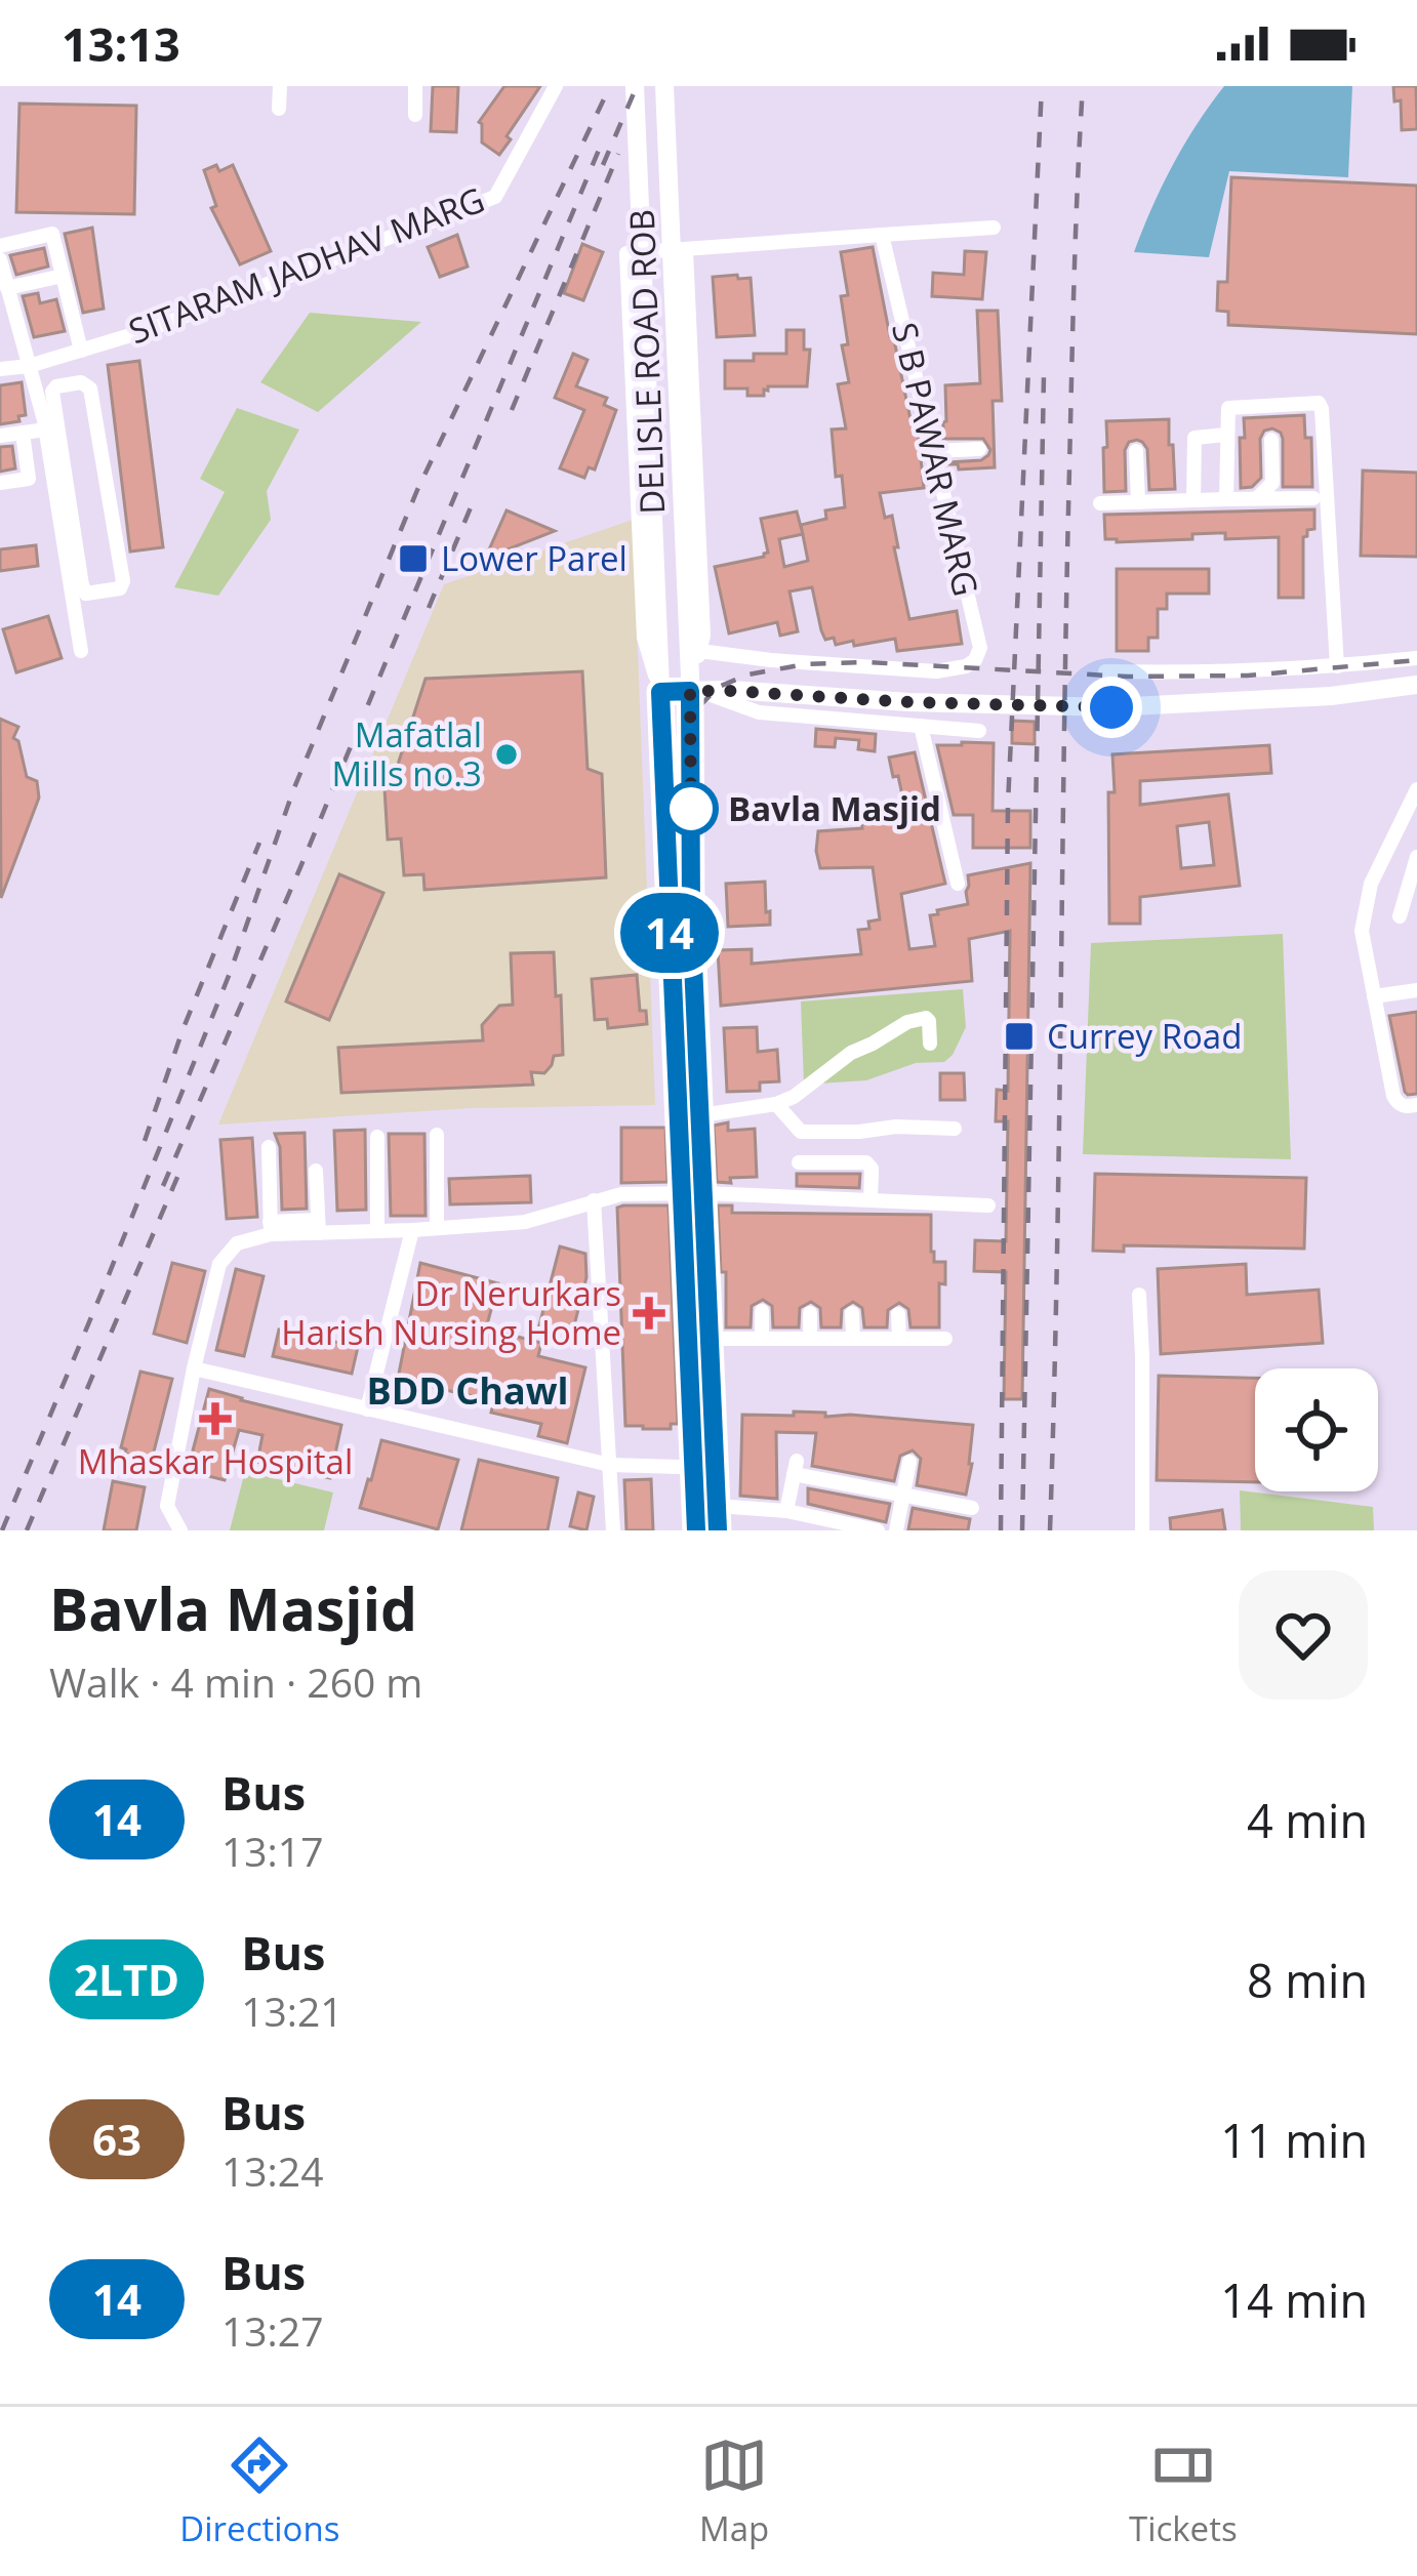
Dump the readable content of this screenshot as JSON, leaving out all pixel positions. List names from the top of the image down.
{
  "streets": {
    "main road": ["DELISLE ROAD ROB"],
    "street": ["SITARAM JADHAV MARG", "S B PAWAR MARG"]
  },
  "crossings": [
    ["DELISLE ROAD ROB", "S B PAWAR MARG"]
  ],
  "districts": ["BDD Chawl"],
  "places": {
    "transit": ["Lower Parel", "Currey Road"],
    "other": ["Mafatlal Mills no.3", "Bavla Masjid"],
    "health": ["Dr Nerurkars Harish Nursing Home", "Mhaskar Hospital"]
  },
  "lines": ["bus line 14"],
  "page": {
    "status": "13:13",
    "on_map": "14",
    "heading": ["Bavla Masjid", "Walk · 4 min · 260 m"],
    "list": [
      {
        "mark": "14",
        "name": "Bus",
        "note": "13:17",
        "value": "4 min"
      },
      {
        "mark": "2LTD",
        "name": "Bus",
        "note": "13:21",
        "value": "8 min"
      },
      {
        "mark": "63",
        "name": "Bus",
        "note": "13:24",
        "value": "11 min"
      },
      {
        "mark": "14",
        "name": "Bus",
        "note": "13:27",
        "value": "14 min"
      }
    ],
    "tabs": ["Directions", "Map", "Tickets"]
  }
}
